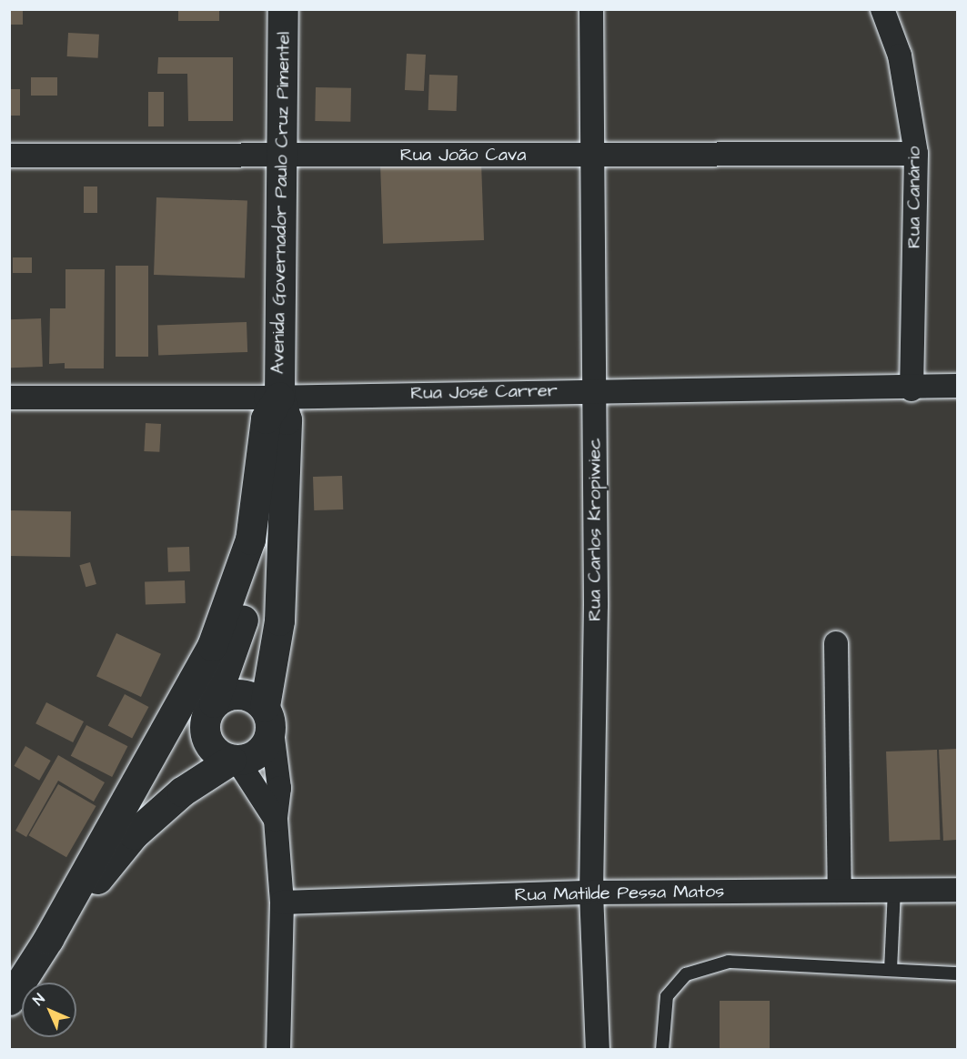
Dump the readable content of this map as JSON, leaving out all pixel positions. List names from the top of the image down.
{
  "streets": {
    "street": [
      "Rua João Cava",
      "Rua Canário",
      "Avenida Governador Paulo Cruz Pimentel",
      "Rua José Carrer",
      "Rua Carlos Kropiwiec",
      "Rua Matilde Pessa Matos"
    ]
  },
  "crossings": [
    ["Rua João Cava", "Rua Canário"],
    ["Rua João Cava", "Avenida Governador Paulo Cruz Pimentel"],
    ["Rua João Cava", "Rua Carlos Kropiwiec"],
    ["Rua Canário", "Rua José Carrer"],
    ["Avenida Governador Paulo Cruz Pimentel", "Rua José Carrer"],
    ["Rua José Carrer", "Rua Carlos Kropiwiec"],
    ["Rua Carlos Kropiwiec", "Rua Matilde Pessa Matos"]
  ],
  "north": "top left"
}
